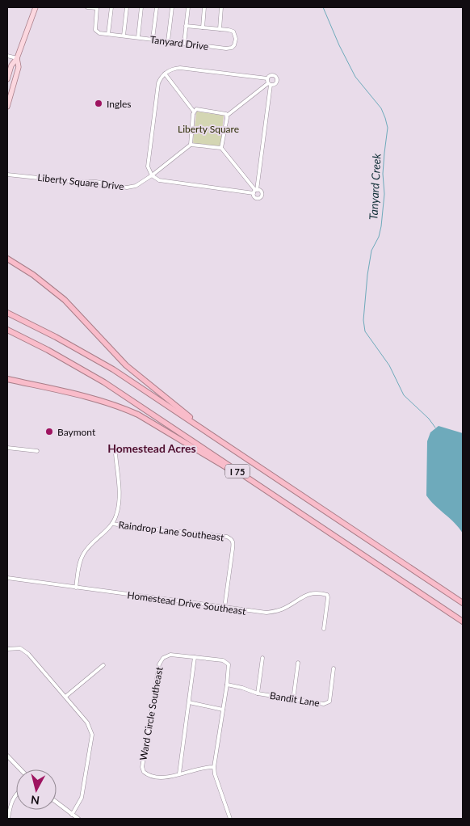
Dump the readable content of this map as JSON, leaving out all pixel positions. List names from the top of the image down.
{
  "streets": {
    "highway": ["I 75"],
    "street": [
      "Tanyard Drive",
      "Liberty Square Drive",
      "Raindrop Lane Southeast",
      "Homestead Drive Southeast",
      "Bandit Lane",
      "Ward Circle Southeast"
    ]
  },
  "crossings": [
    ["Raindrop Lane Southeast", "Homestead Drive Southeast"],
    ["Bandit Lane", "Ward Circle Southeast"]
  ],
  "districts": ["Homestead Acres"],
  "water": ["Tanyard Creek"],
  "parks": ["Liberty Square"],
  "places": ["Ingles", "Baymont"],
  "north": "bottom"
}
